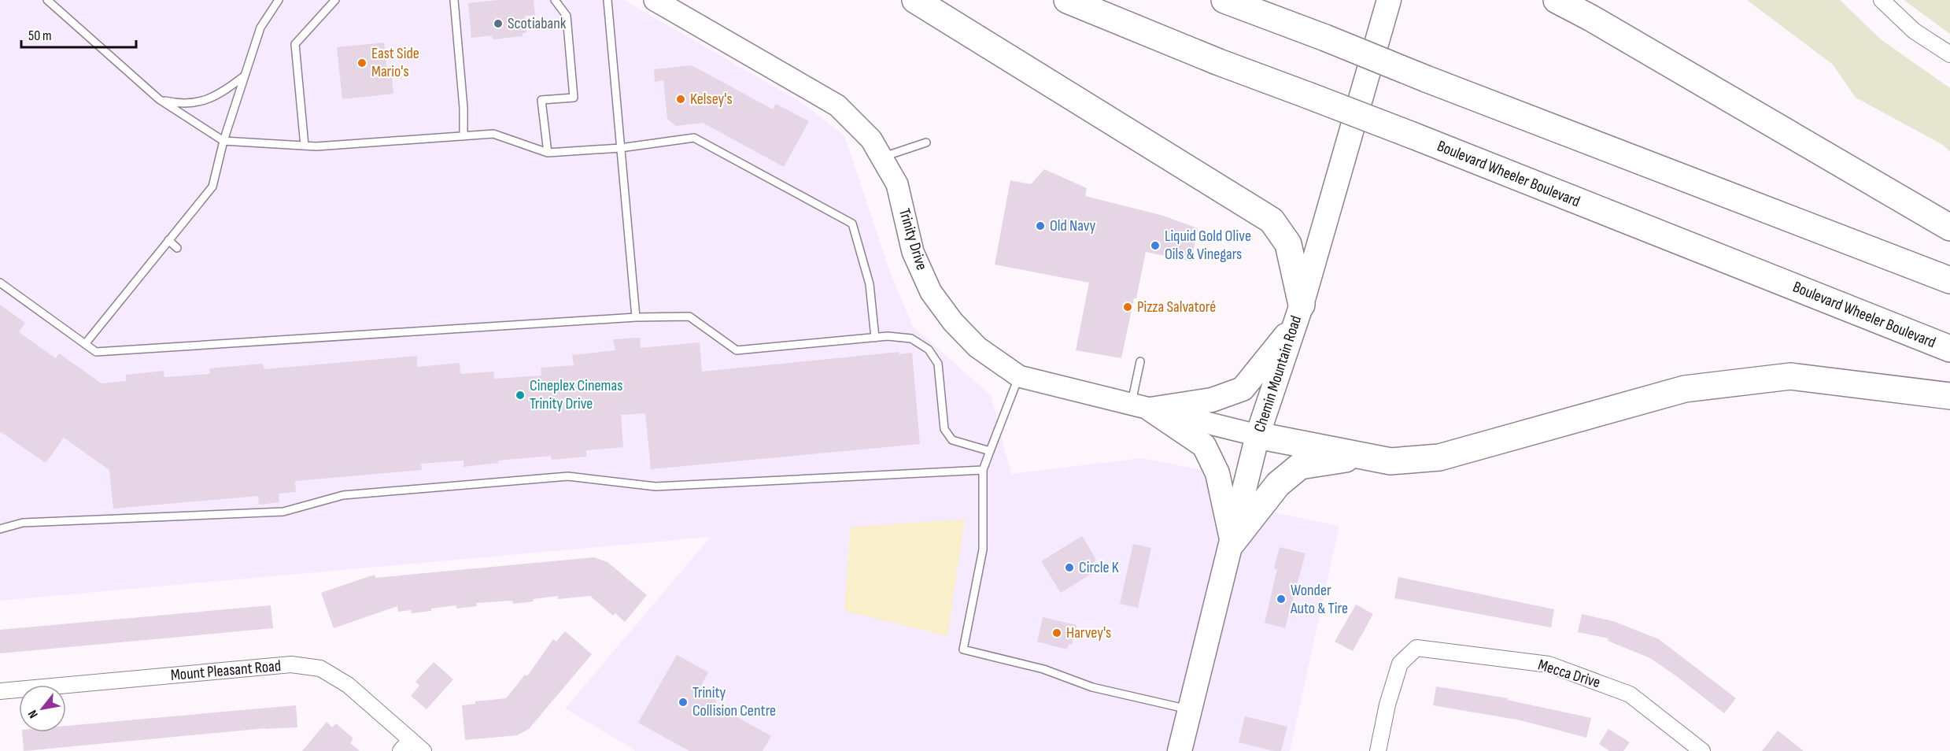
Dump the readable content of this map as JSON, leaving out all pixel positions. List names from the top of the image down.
{
  "streets": {
    "highway": ["Boulevard Wheeler Boulevard"],
    "main road": ["Chemin Mountain Road"],
    "street": ["Trinity Drive", "Mount Pleasant Road", "Mecca Drive"]
  },
  "crossings": [
    ["Trinity Drive", "Chemin Mountain Road"]
  ],
  "places": [
    "Scotiabank",
    "East Side Mario's",
    "Kelsey's",
    "Old Navy",
    "Liquid Gold Olive Oils & Vinegars",
    "Pizza Salvatoré",
    "Cineplex Cinemas Trinity Drive",
    "Circle K",
    "Wonder Auto & Tire",
    "Harvey's",
    "Trinity Collision Centre"
  ],
  "scale_bar": "50 m",
  "north": "bottom left"
}
